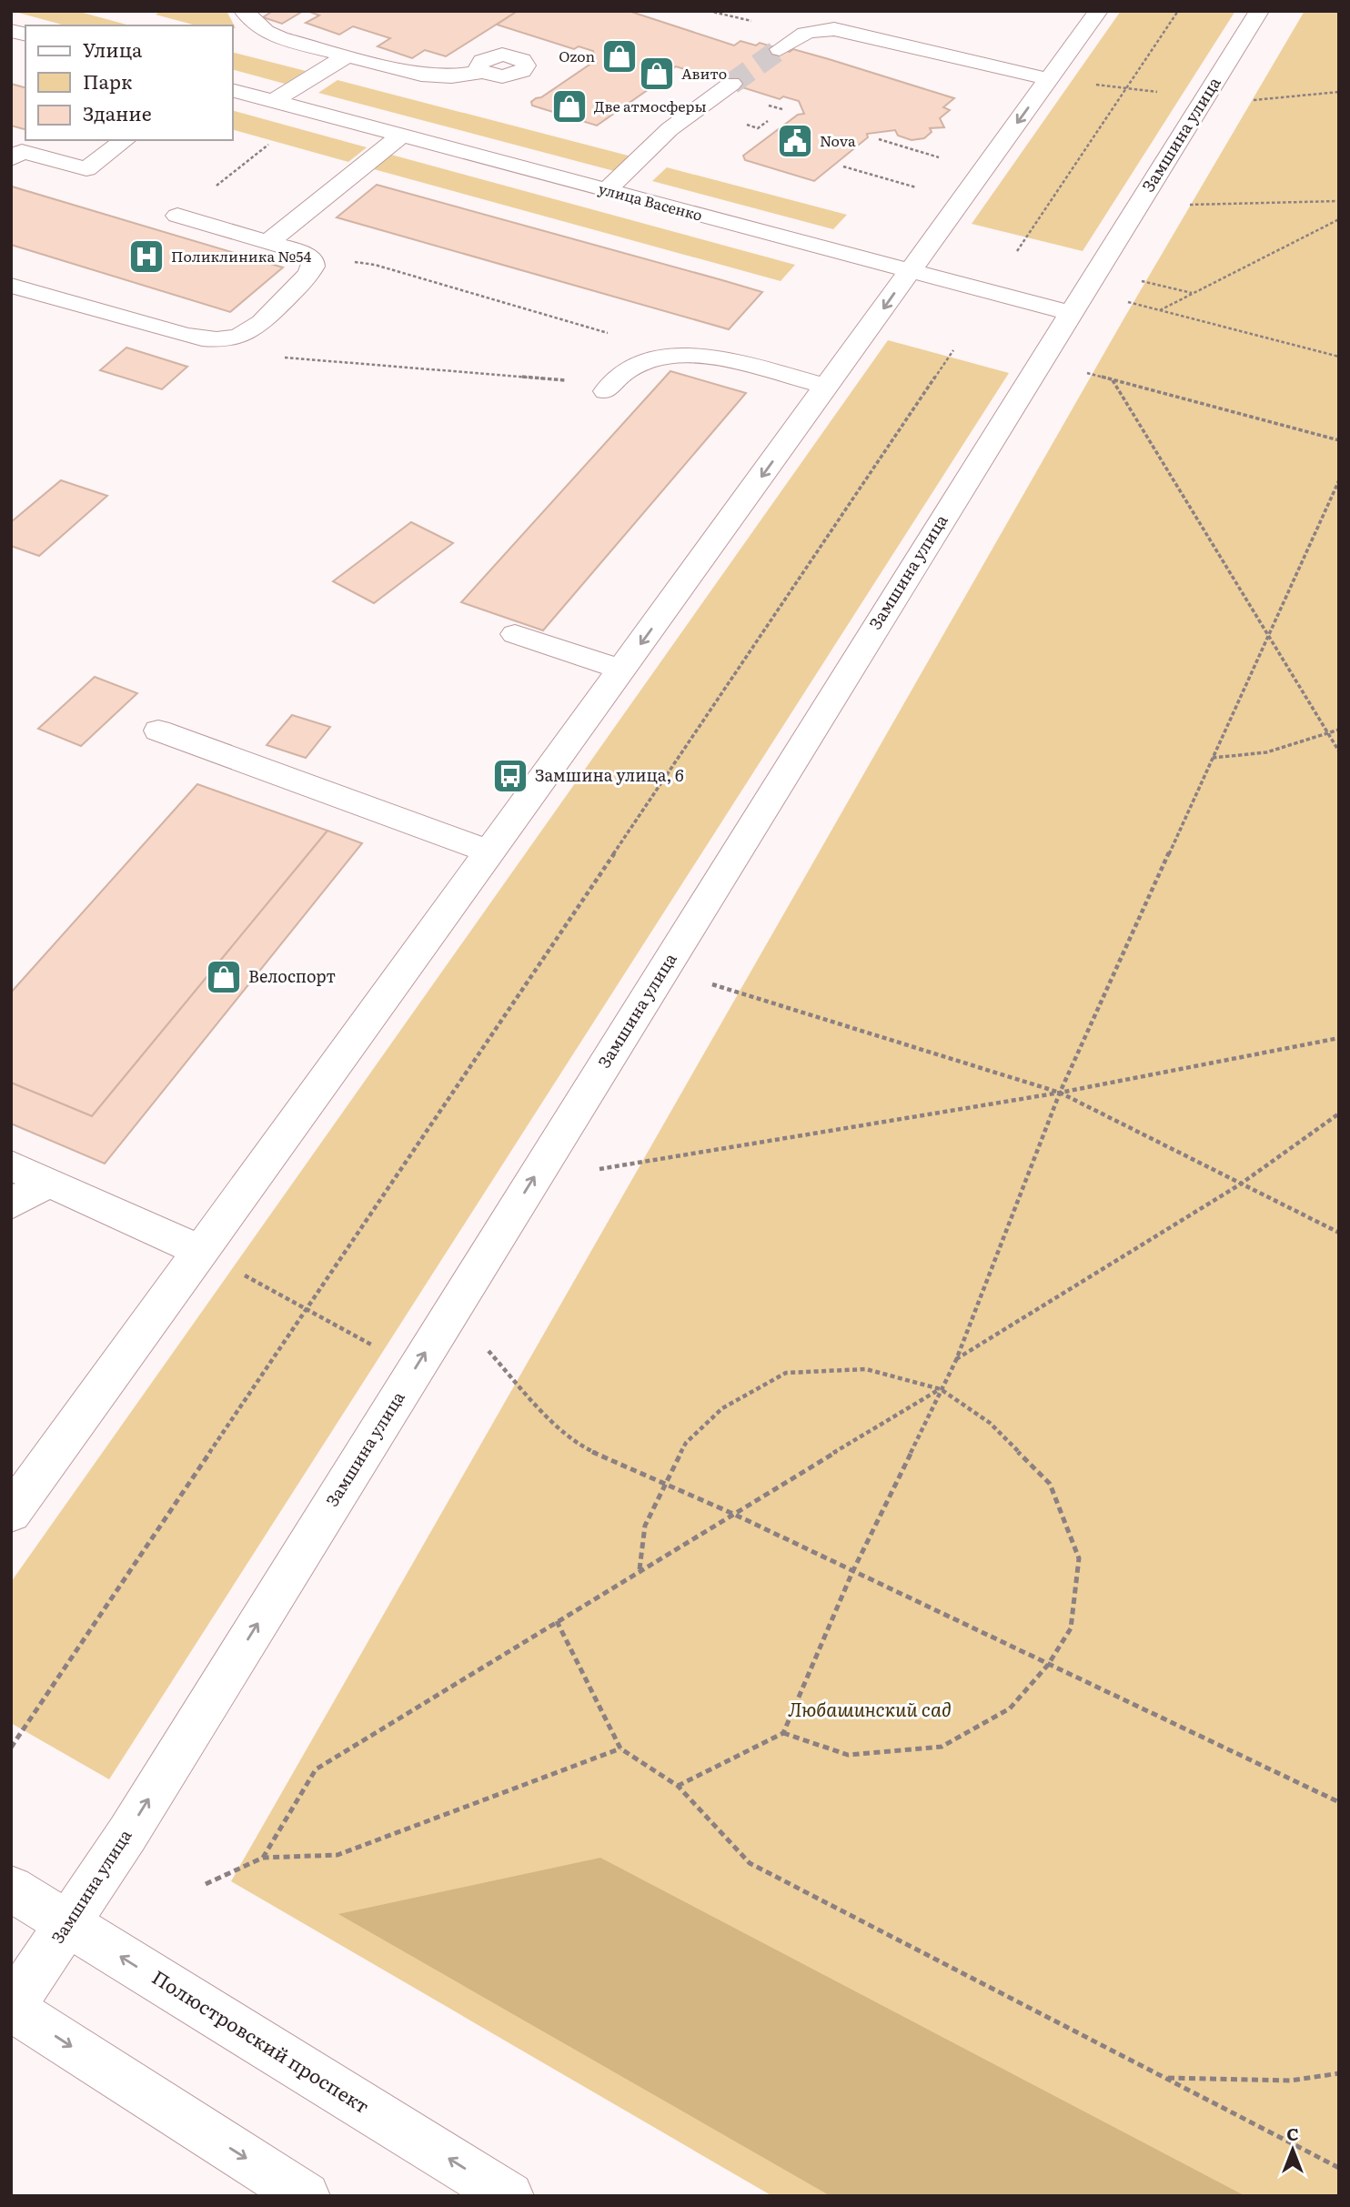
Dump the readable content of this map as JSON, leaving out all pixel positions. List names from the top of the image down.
{
  "streets": {
    "street": ["Замшина улица", "улица Васенко", "Полюстровский проспект"]
  },
  "crossings": [
    ["Замшина улица", "улица Васенко"],
    ["Замшина улица", "Полюстровский проспект"]
  ],
  "parks": ["Любашинский сад"],
  "places": {
    "shop": [
      "Ozon",
      "Авито",
      "Две атмосферы",
      "Велоспорт"
    ],
    "public building": ["Nova"],
    "hospital": ["Поликлиника №54"],
    "bus stop": ["Замшина улица, 6"]
  },
  "legend": ["Улица", "Парк", "Здание"],
  "north": "top"
}
